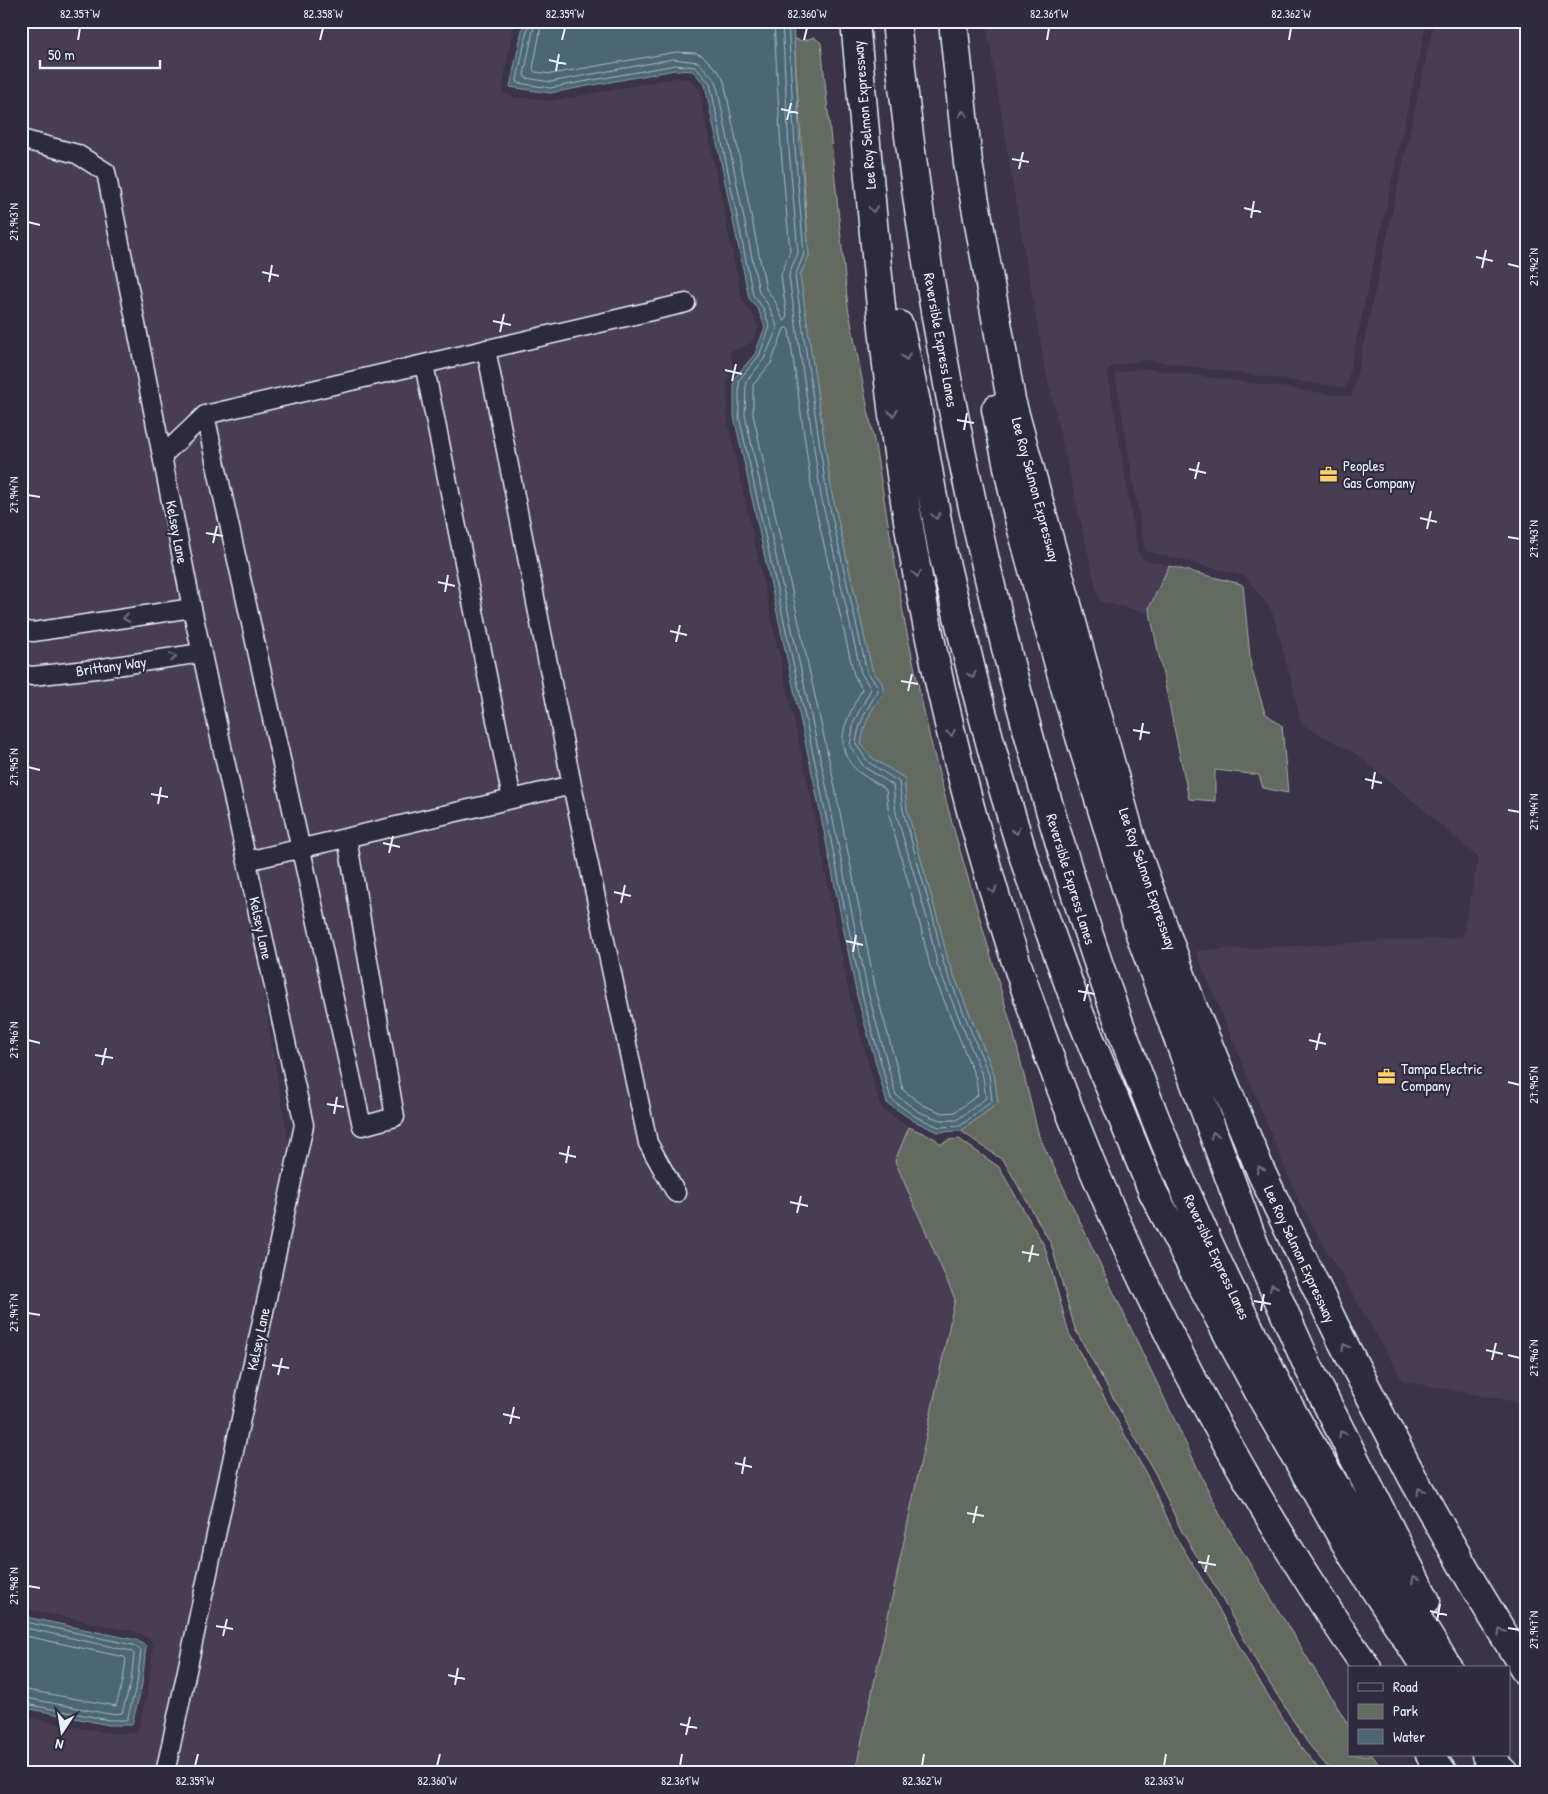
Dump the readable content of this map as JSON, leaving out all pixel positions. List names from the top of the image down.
{
  "streets": {
    "highway": ["Lee Roy Selmon Expressway", "Reversible Express Lanes"],
    "street": ["Kelsey Lane", "Brittany Way"]
  },
  "crossings": [
    ["Kelsey Lane", "Brittany Way"]
  ],
  "places": {
    "office": ["Peoples Gas Company", "Tampa Electric Company"]
  },
  "legend": ["Road", "Park", "Water"],
  "scale_bar": "50 m",
  "north": "bottom",
  "coordinates": [
    "82.357°W",
    "82.358°W",
    "82.359°W",
    "82.360°W",
    "82.361°W",
    "82.362°W",
    "27.943°N",
    "27.942°N",
    "27.944°N",
    "27.945°N",
    "27.946°N",
    "27.947°N",
    "27.948°N",
    "82.363°W"
  ]
}
